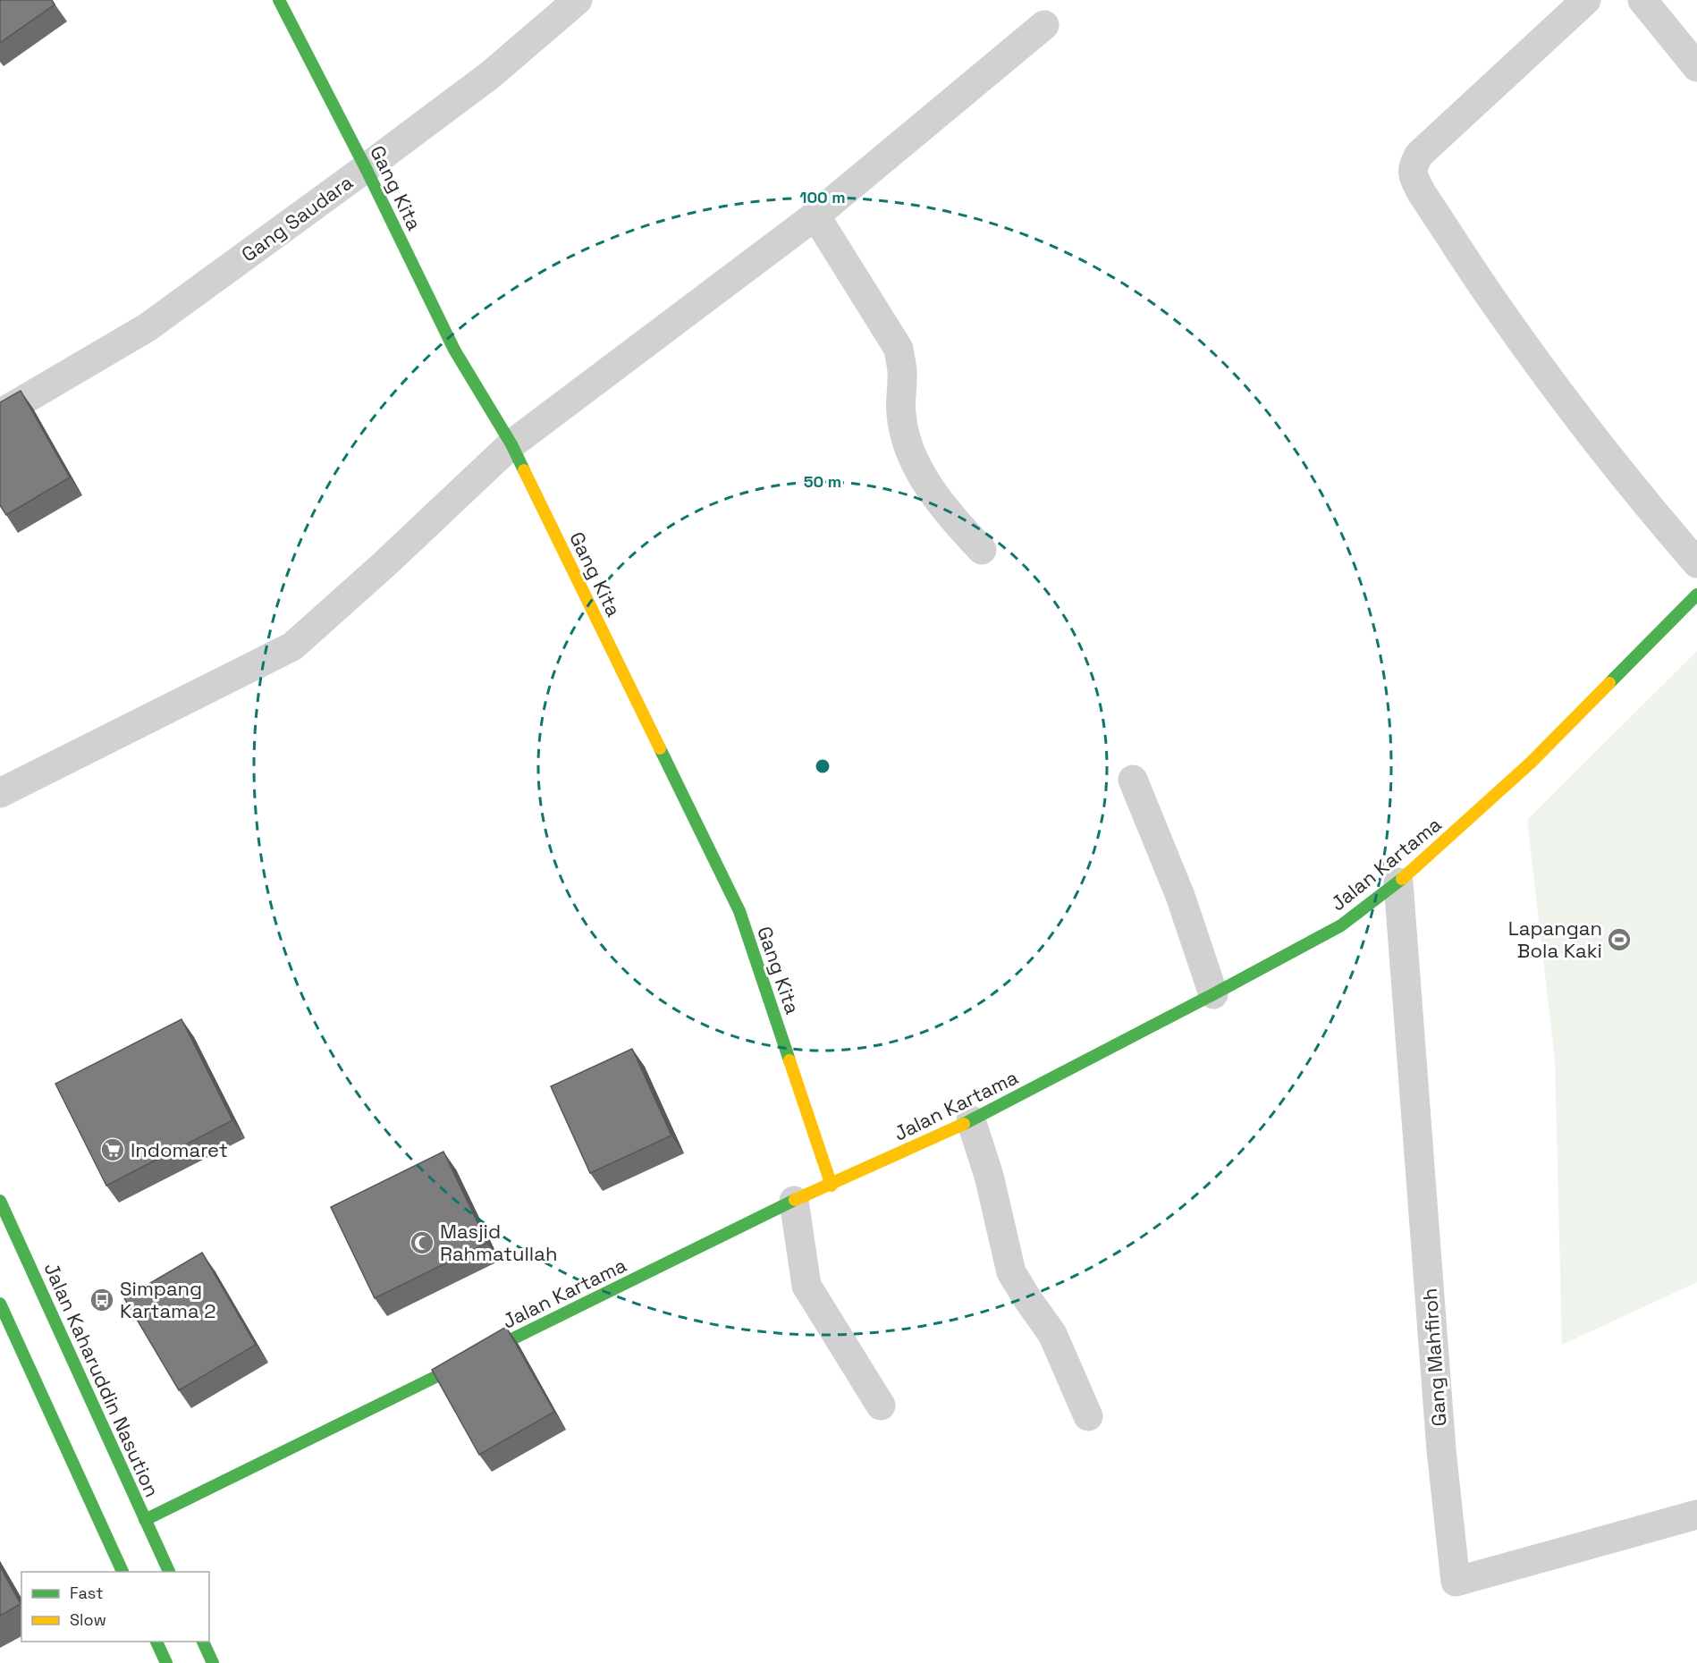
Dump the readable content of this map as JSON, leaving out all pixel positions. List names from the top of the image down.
{
  "streets": {
    "main road": ["Gang Kita", "Jalan Kartama", "Jalan Kaharuddin Nasution"],
    "street": ["Gang Saudara", "Gang Mahfiroh"]
  },
  "crossings": [
    ["Gang Kita", "Gang Saudara"],
    ["Gang Kita", "Jalan Kartama"],
    ["Jalan Kartama", "Gang Mahfiroh"],
    ["Jalan Kartama", "Jalan Kaharuddin Nasution"]
  ],
  "places": {
    "sports": ["Lapangan Bola Kaki"],
    "supermarket": ["Indomaret"],
    "mosque": ["Masjid Rahmatullah"],
    "bus stop": ["Simpang Kartama 2"]
  },
  "legend": ["Fast", "Slow"],
  "rings": ["100 m", "50 m"]
}
